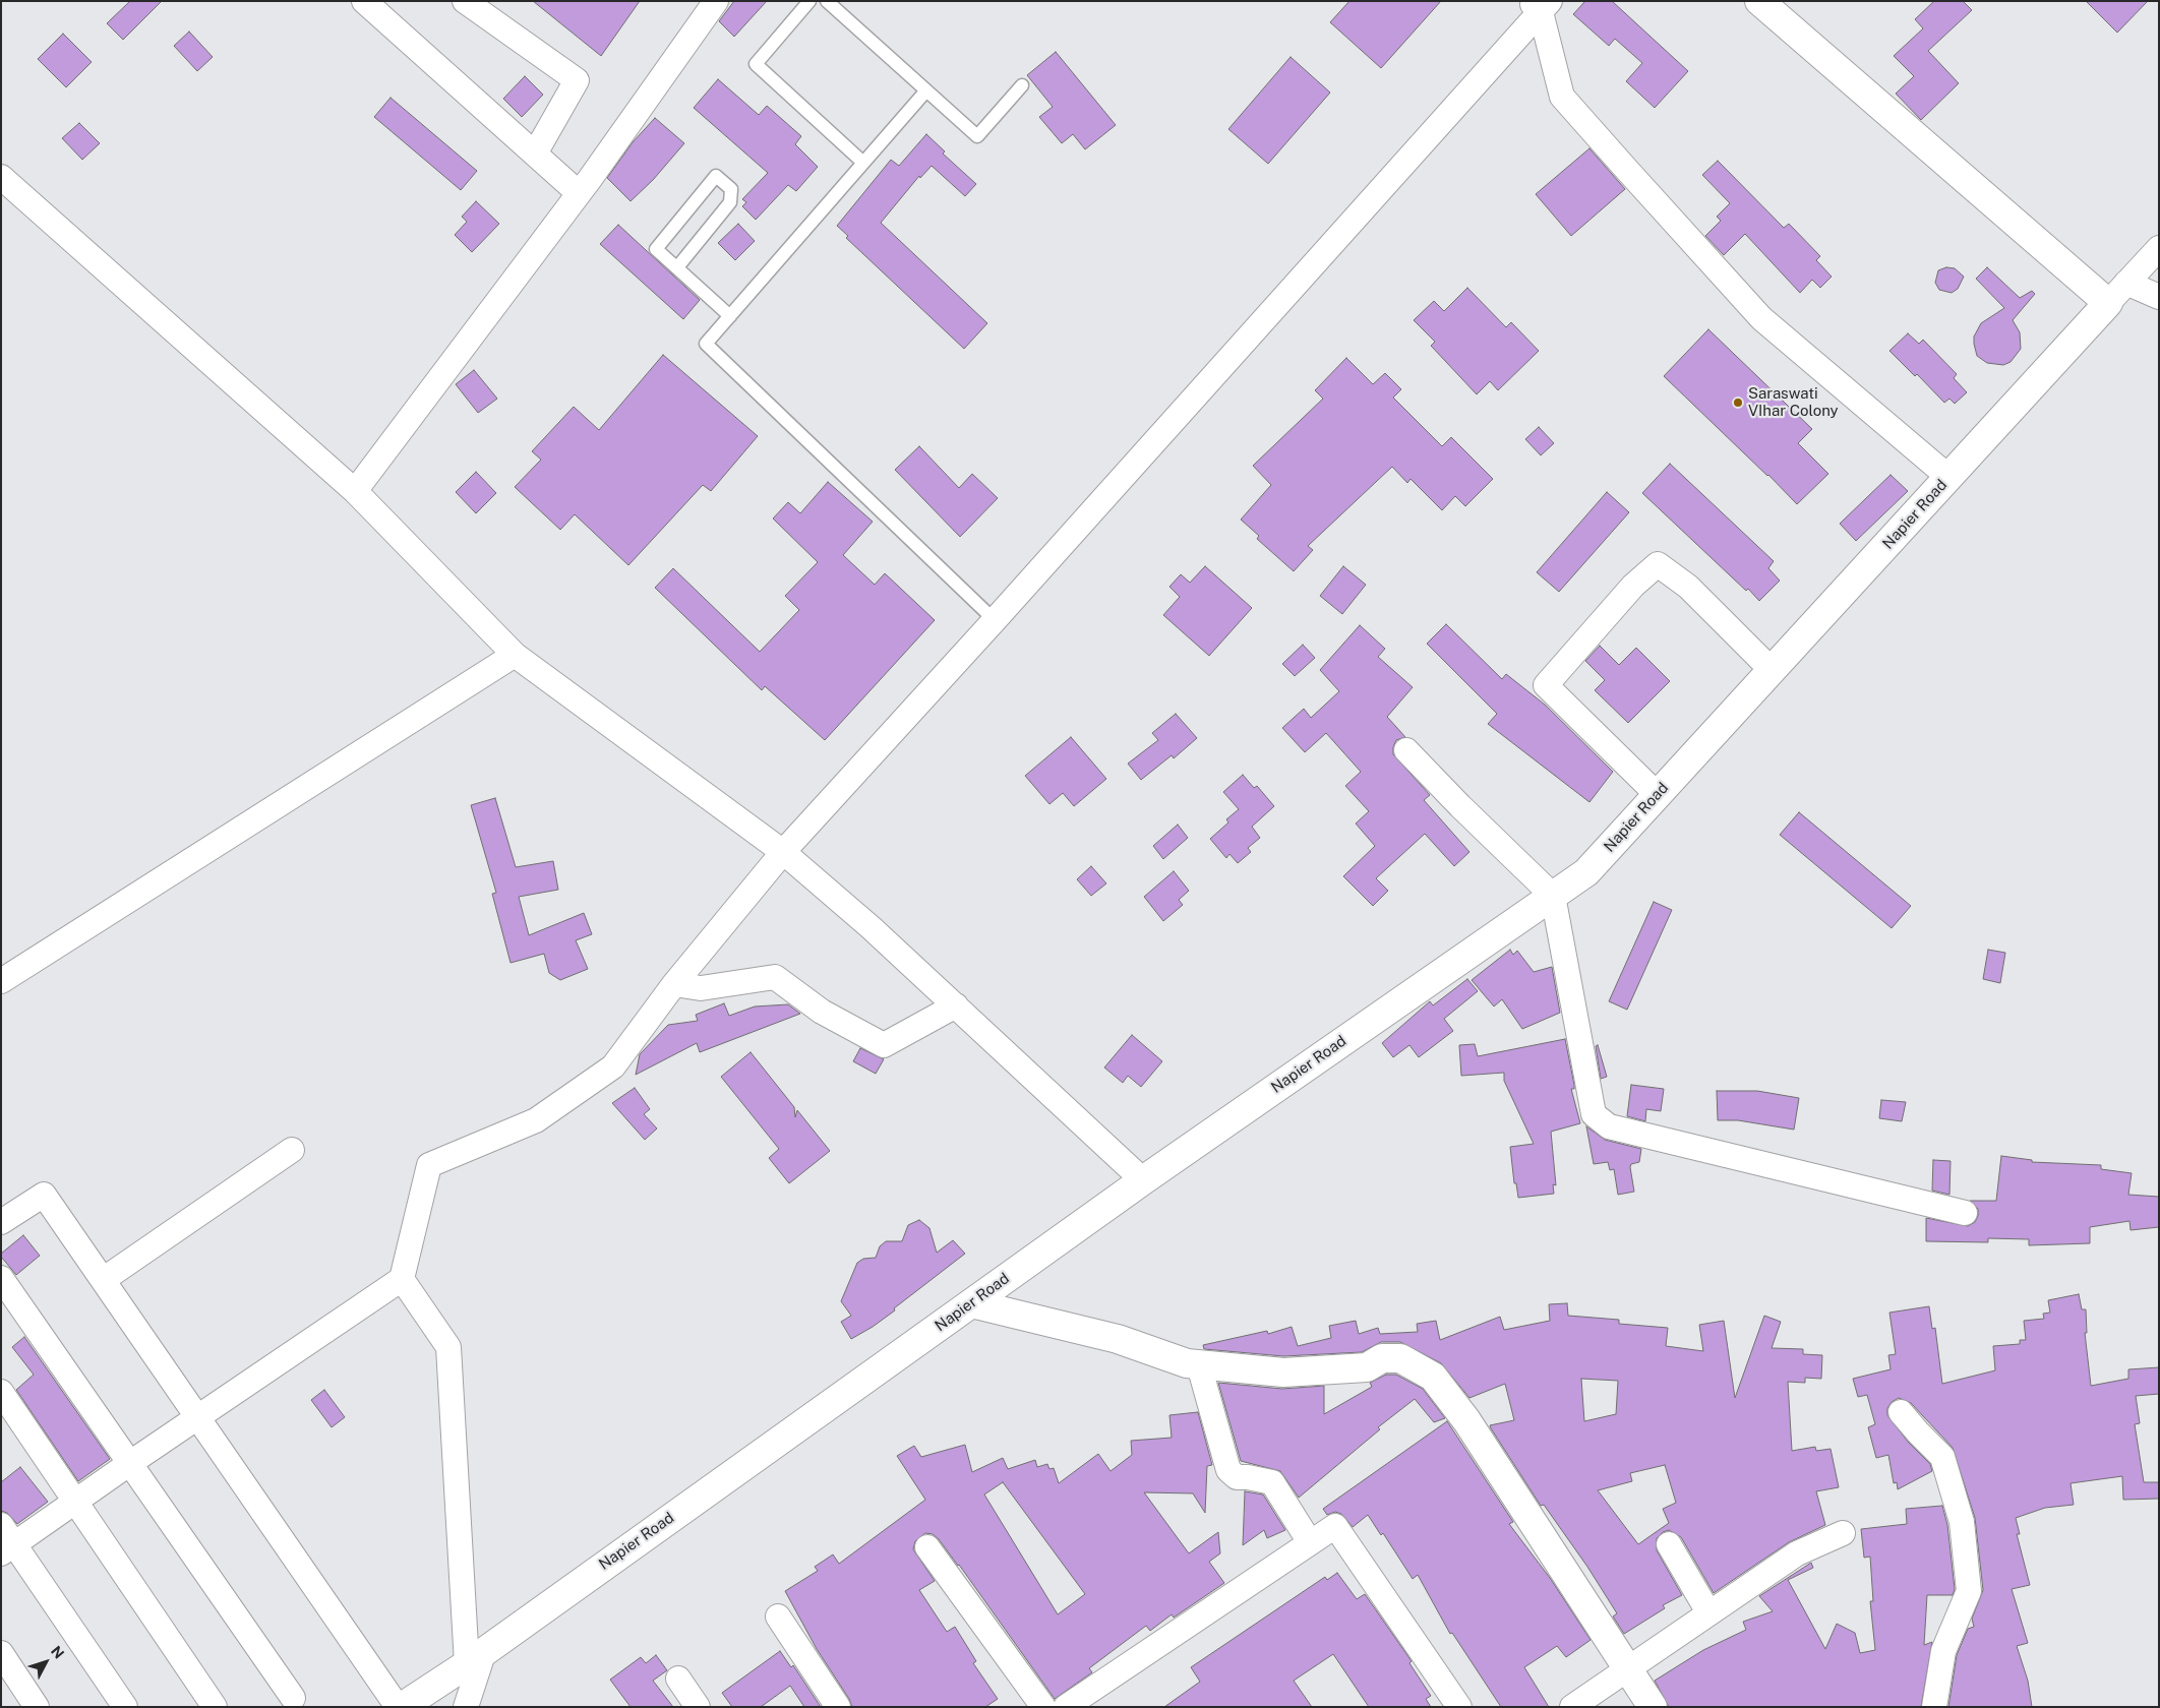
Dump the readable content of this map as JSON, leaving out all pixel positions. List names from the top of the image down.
{
  "streets": {
    "street": ["Napier Road"]
  },
  "places": ["Saraswati VIhar Colony"],
  "north": "top right"
}
